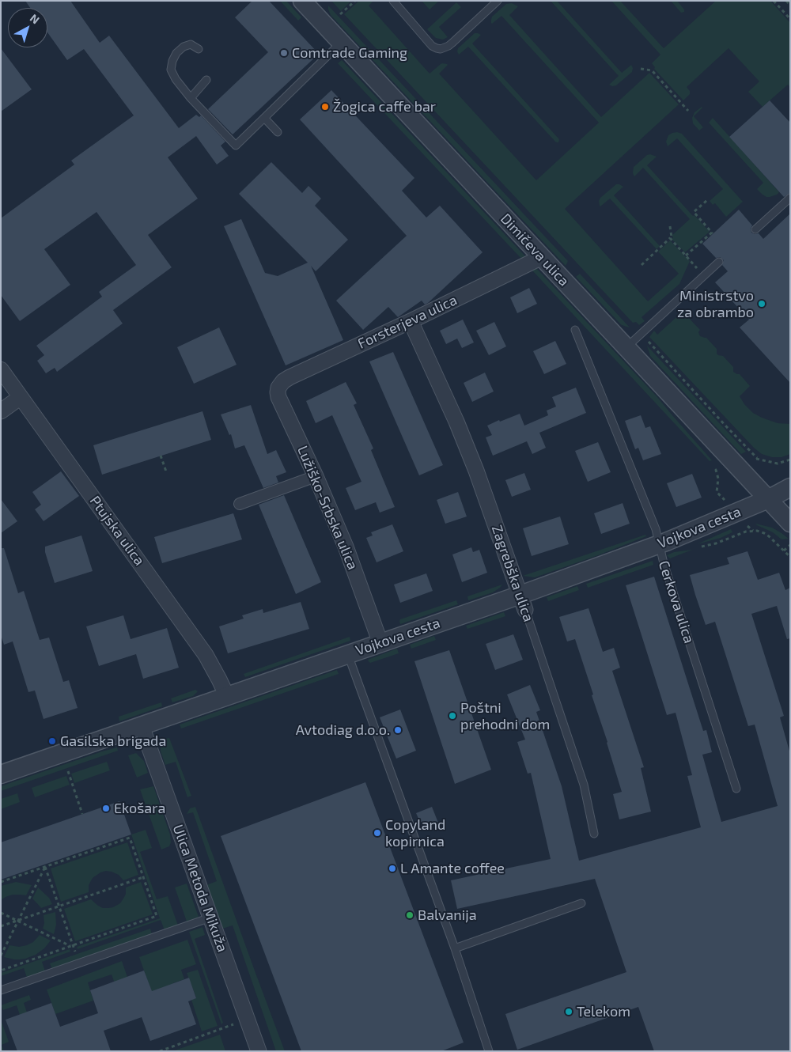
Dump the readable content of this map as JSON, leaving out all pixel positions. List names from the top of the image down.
{
  "streets": {
    "street": [
      "Dimičeva ulica",
      "Forsterjeva ulica",
      "Lužiško-Srbska ulica",
      "Vojkova cesta",
      "Ptujska ulica",
      "Zagrebška ulica",
      "Ulica Metoda Mikuža"
    ],
    "lane": ["Cerkova ulica"]
  },
  "crossings": [
    ["Dimičeva ulica", "Forsterjeva ulica"],
    ["Dimičeva ulica", "Vojkova cesta"],
    ["Forsterjeva ulica", "Lužiško-Srbska ulica"],
    ["Forsterjeva ulica", "Zagrebška ulica"],
    ["Lužiško-Srbska ulica", "Vojkova cesta"],
    ["Vojkova cesta", "Ptujska ulica"],
    ["Vojkova cesta", "Zagrebška ulica"],
    ["Vojkova cesta", "Cerkova ulica"],
    ["Vojkova cesta", "Ulica Metoda Mikuža"]
  ],
  "places": [
    "Comtrade Gaming",
    "Žogica caffe bar",
    "Ministrstvo za obrambo",
    "Poštni prehodni dom",
    "Avtodiag d.o.o.",
    "Gasilska brigada",
    "Ekošara",
    "Copyland kopirnica",
    "L Amante coffee",
    "Balvanija",
    "Telekom"
  ],
  "north": "top right"
}
